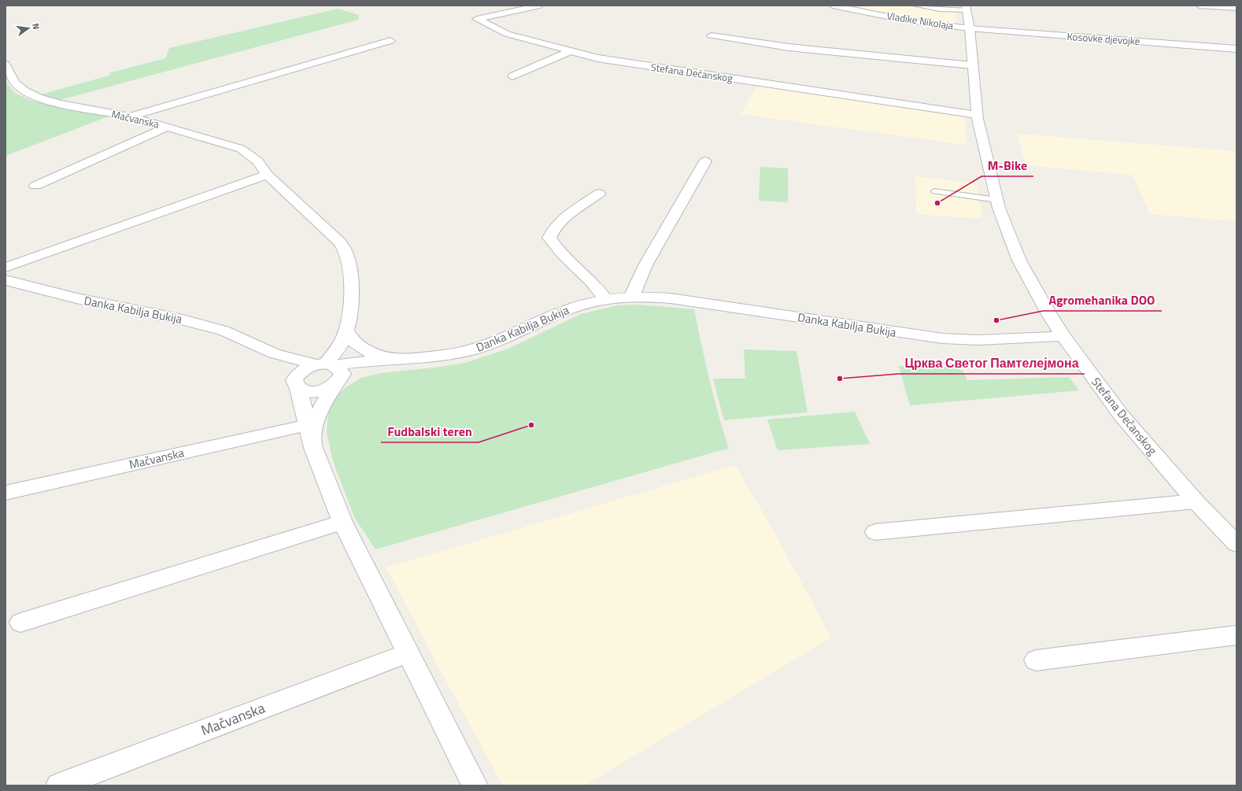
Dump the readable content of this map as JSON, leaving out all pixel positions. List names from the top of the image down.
{
  "streets": {
    "street": [
      "Vladike Nikolaja",
      "Kosovke djevojke",
      "Stefana Dečanskog",
      "Mačvanska",
      "Danka Kabilja Bukija"
    ]
  },
  "crossings": [
    ["Vladike Nikolaja", "Kosovke djevojke"],
    ["Vladike Nikolaja", "Stefana Dečanskog"],
    ["Kosovke djevojke", "Stefana Dečanskog"],
    ["Stefana Dečanskog", "Danka Kabilja Bukija"]
  ],
  "places": [
    "M-Bike",
    "Agromehanika DOO",
    "Црква Светог Памтелејмона",
    "Fudbalski teren"
  ],
  "north": "right"
}
